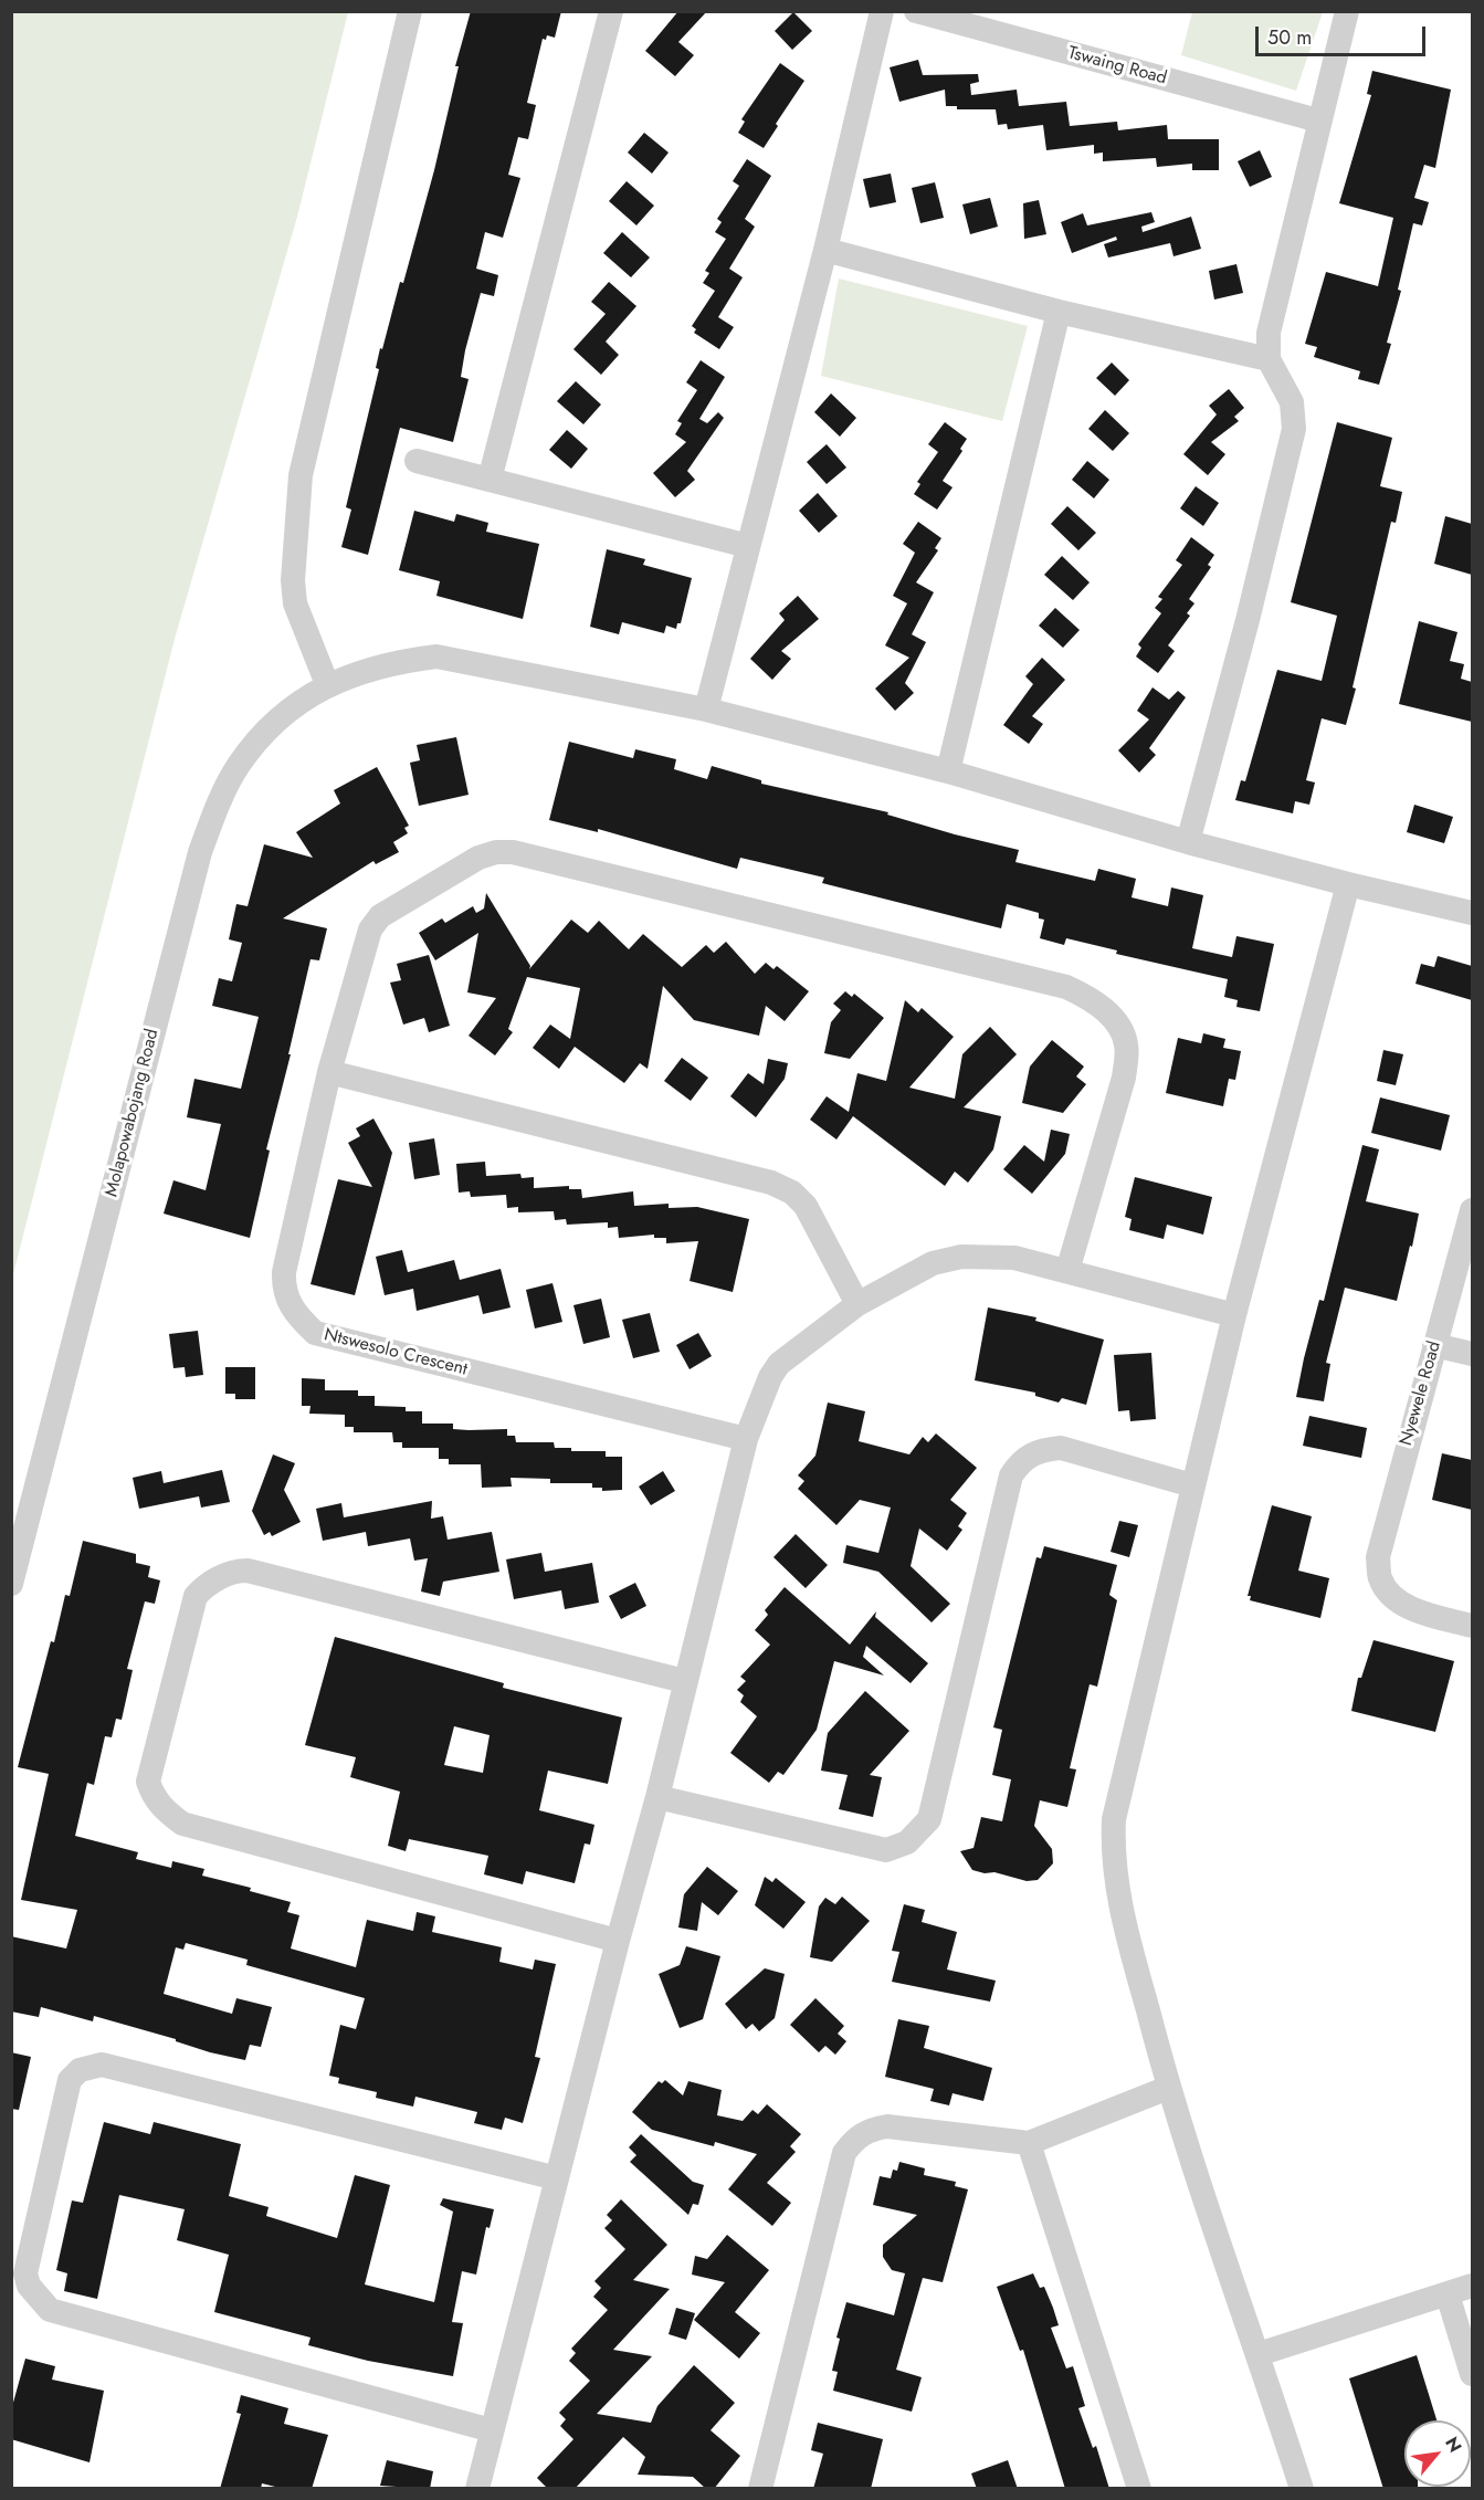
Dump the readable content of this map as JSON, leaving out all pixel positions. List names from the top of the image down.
{
  "streets": {
    "street": [
      "Tswaing Road",
      "Molapowabojang Road",
      "Ntswesolo Crescent",
      "Nyewele Road"
    ]
  },
  "scale_bar": "50 m",
  "north": "top right"
}
